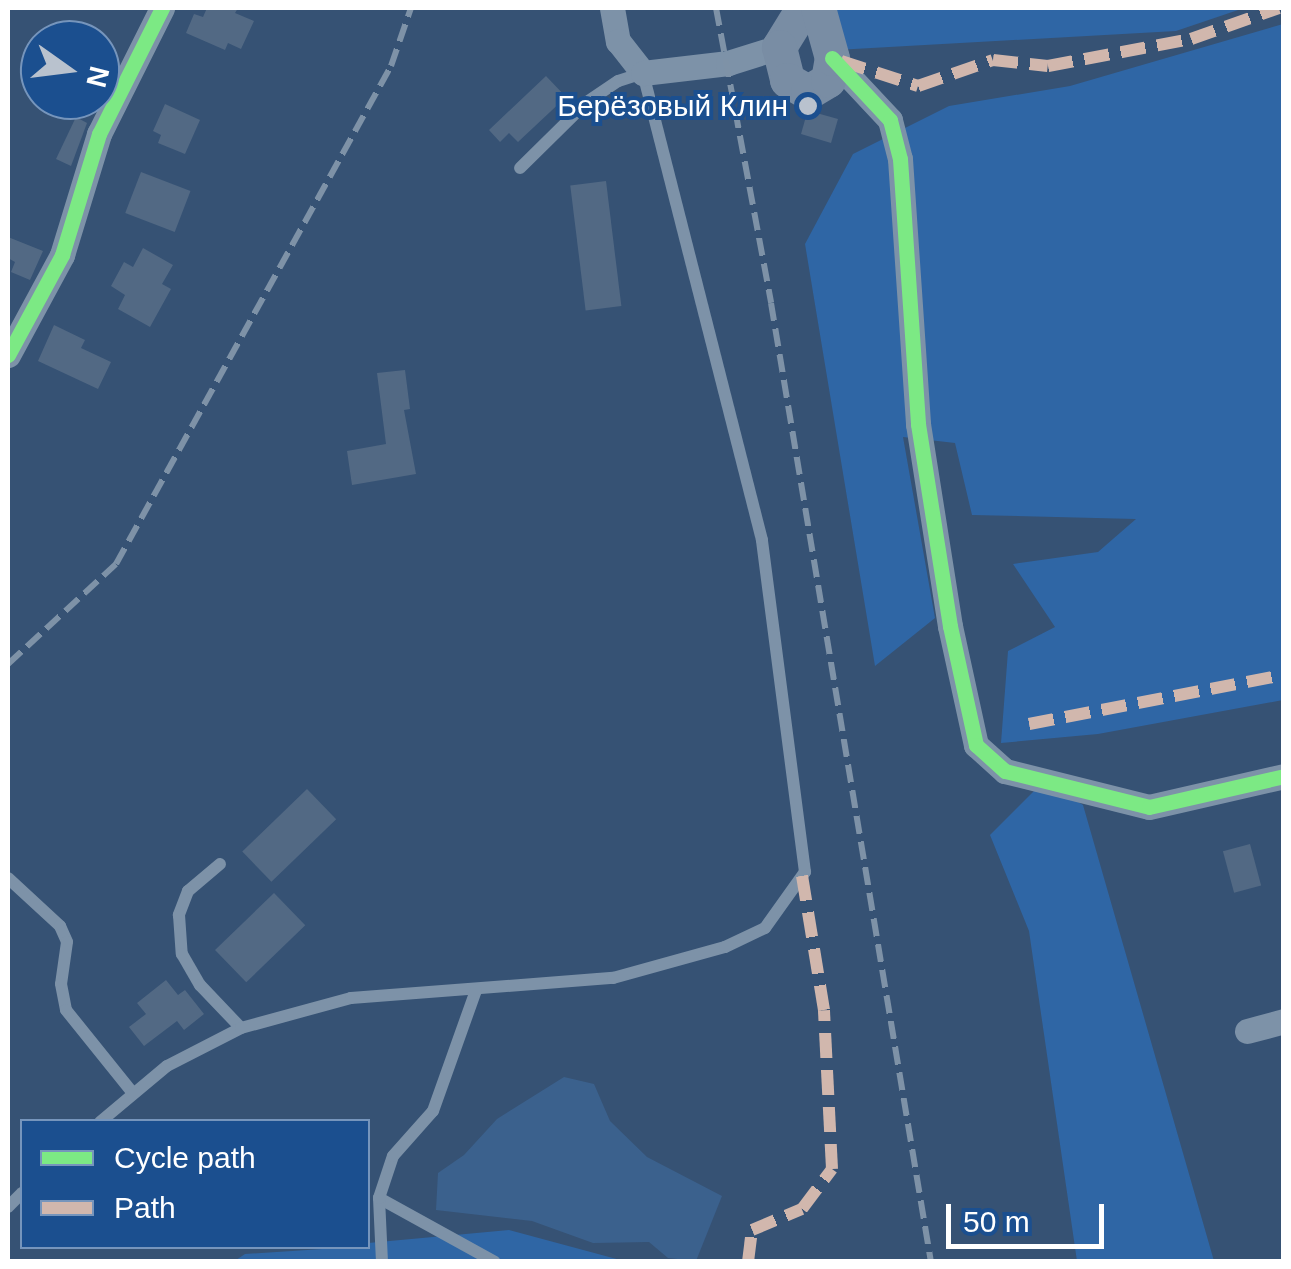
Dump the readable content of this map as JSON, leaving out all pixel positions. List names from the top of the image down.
{
  "places": ["Берёзовый Клин"],
  "legend": ["Cycle path", "Path"],
  "scale_bar": "50 m",
  "north": "right"
}
